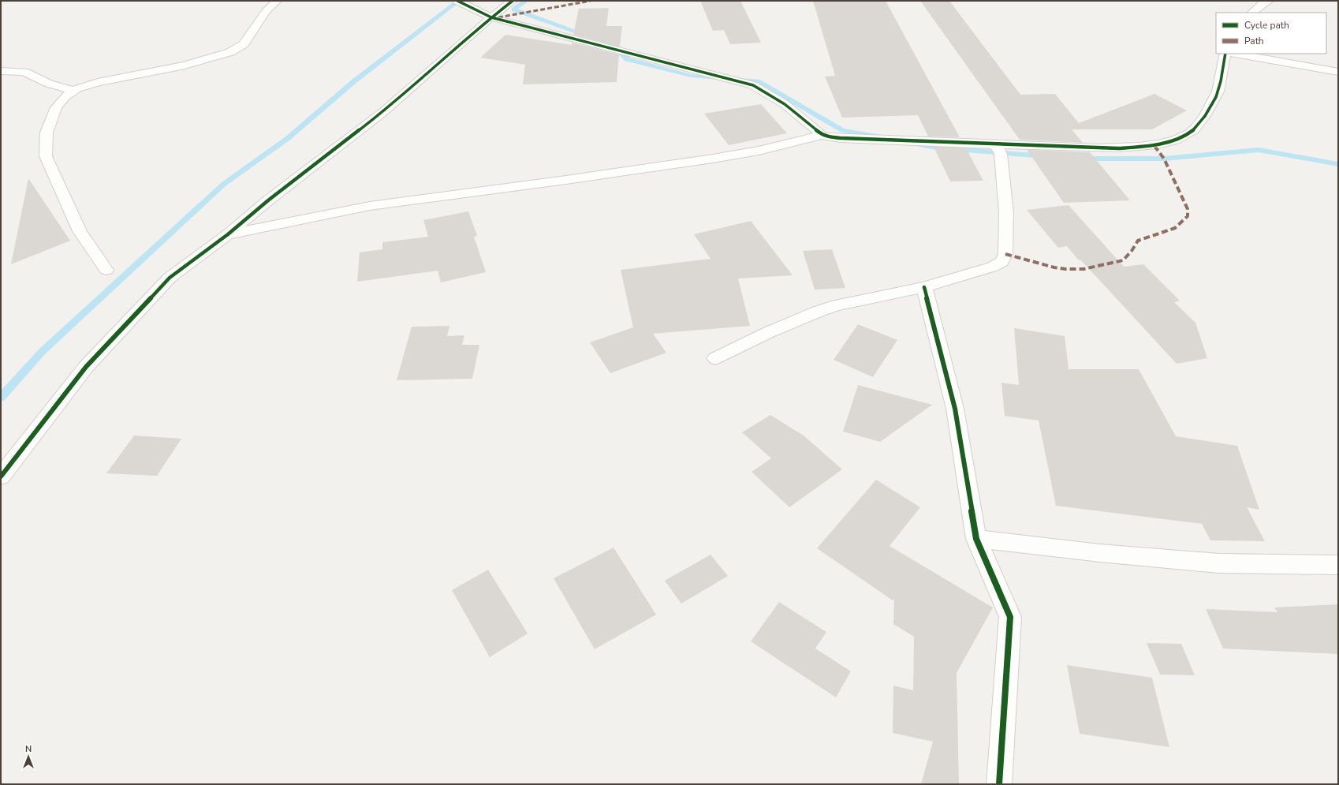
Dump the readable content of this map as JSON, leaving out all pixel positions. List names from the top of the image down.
{
  "legend": ["Cycle path", "Path"],
  "north": "top"
}
